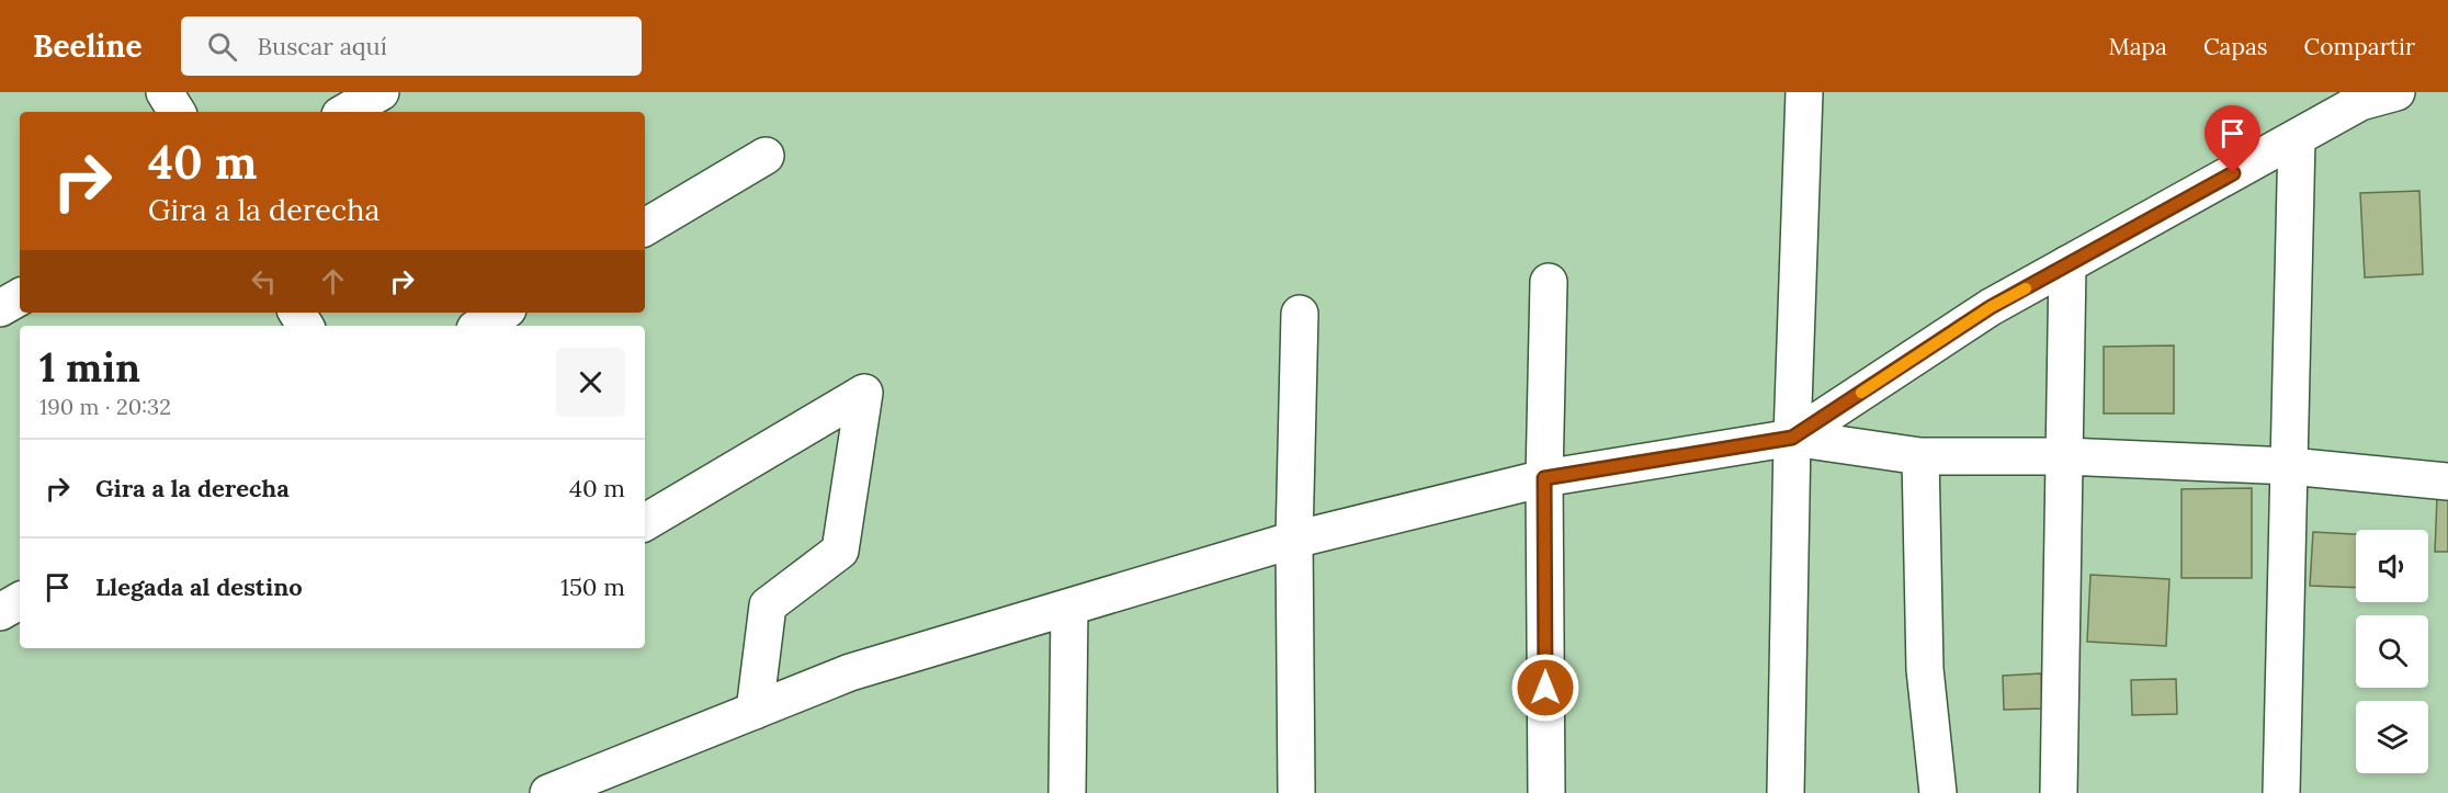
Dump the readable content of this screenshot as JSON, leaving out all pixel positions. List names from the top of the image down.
{
  "page": {
    "header": "Beeline",
    "search": "Buscar aquí",
    "nav": ["Mapa", "Capas", "Compartir"],
    "turn": ["40 m", "Gira a la derecha"],
    "heading": ["1 min", "190 m · 20:32"],
    "list": [
      {
        "name": "Gira a la derecha",
        "value": "40 m"
      },
      {
        "name": "Llegada al destino",
        "value": "150 m"
      }
    ]
  }
}
